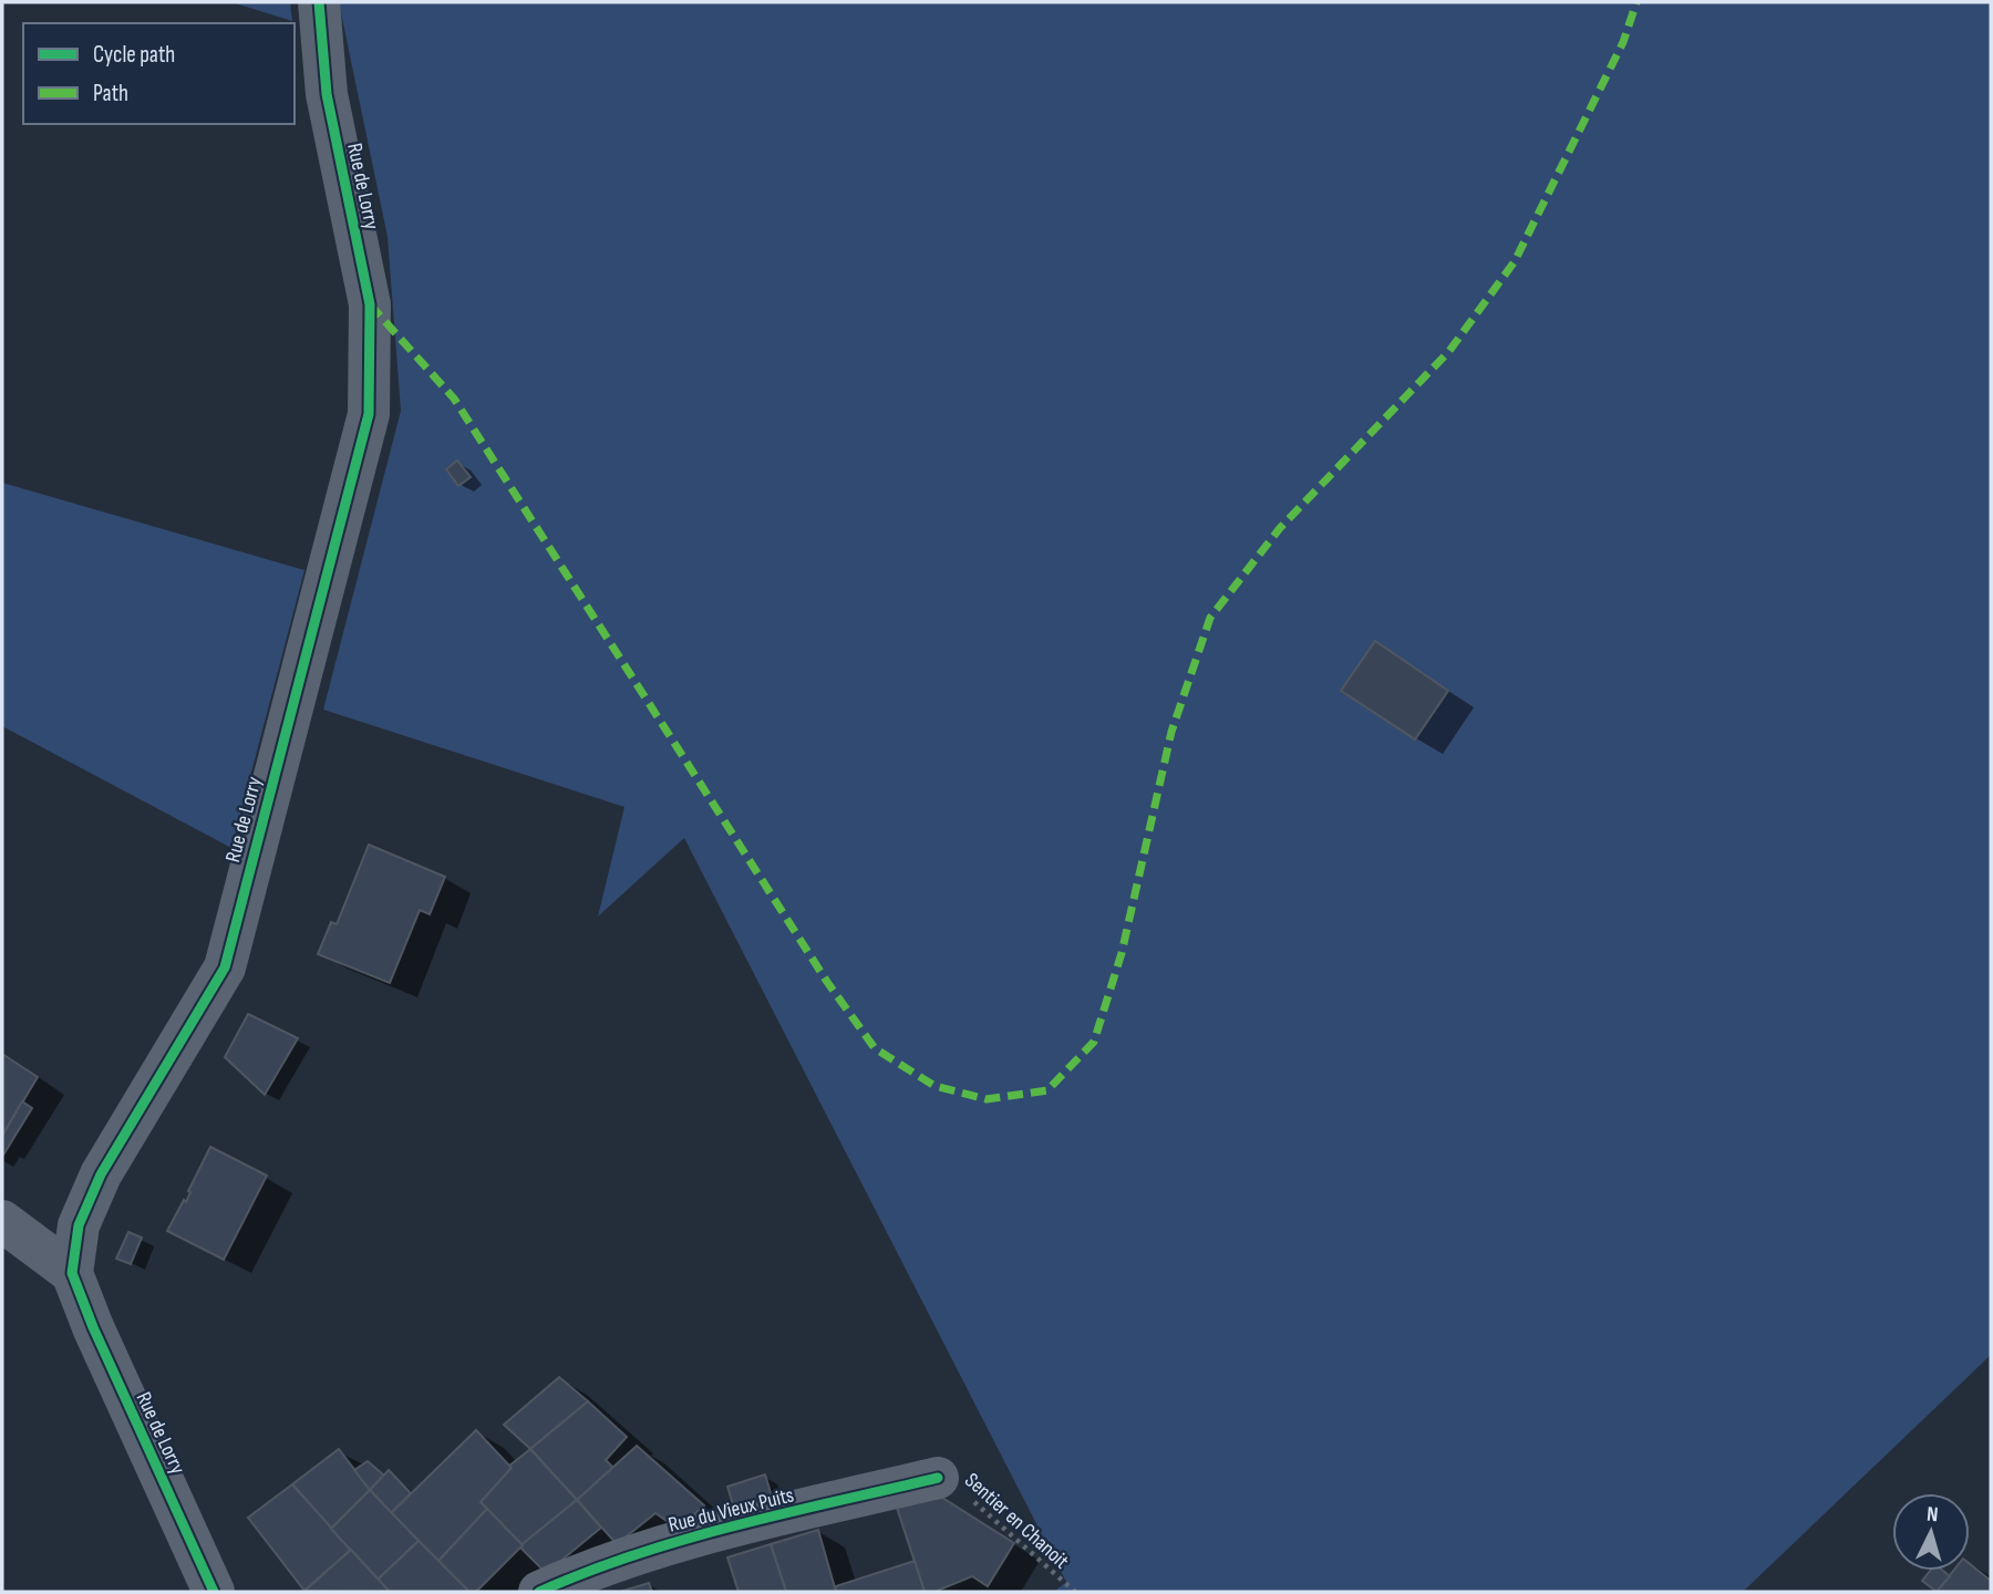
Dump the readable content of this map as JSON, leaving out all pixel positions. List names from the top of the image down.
{
  "streets": {
    "street": ["Rue de Lorry", "Rue du Vieux Puits"],
    "path": ["Sentier en Chanoit"]
  },
  "crossings": [
    ["Rue du Vieux Puits", "Sentier en Chanoit"]
  ],
  "legend": ["Cycle path", "Path"],
  "north": "top"
}
